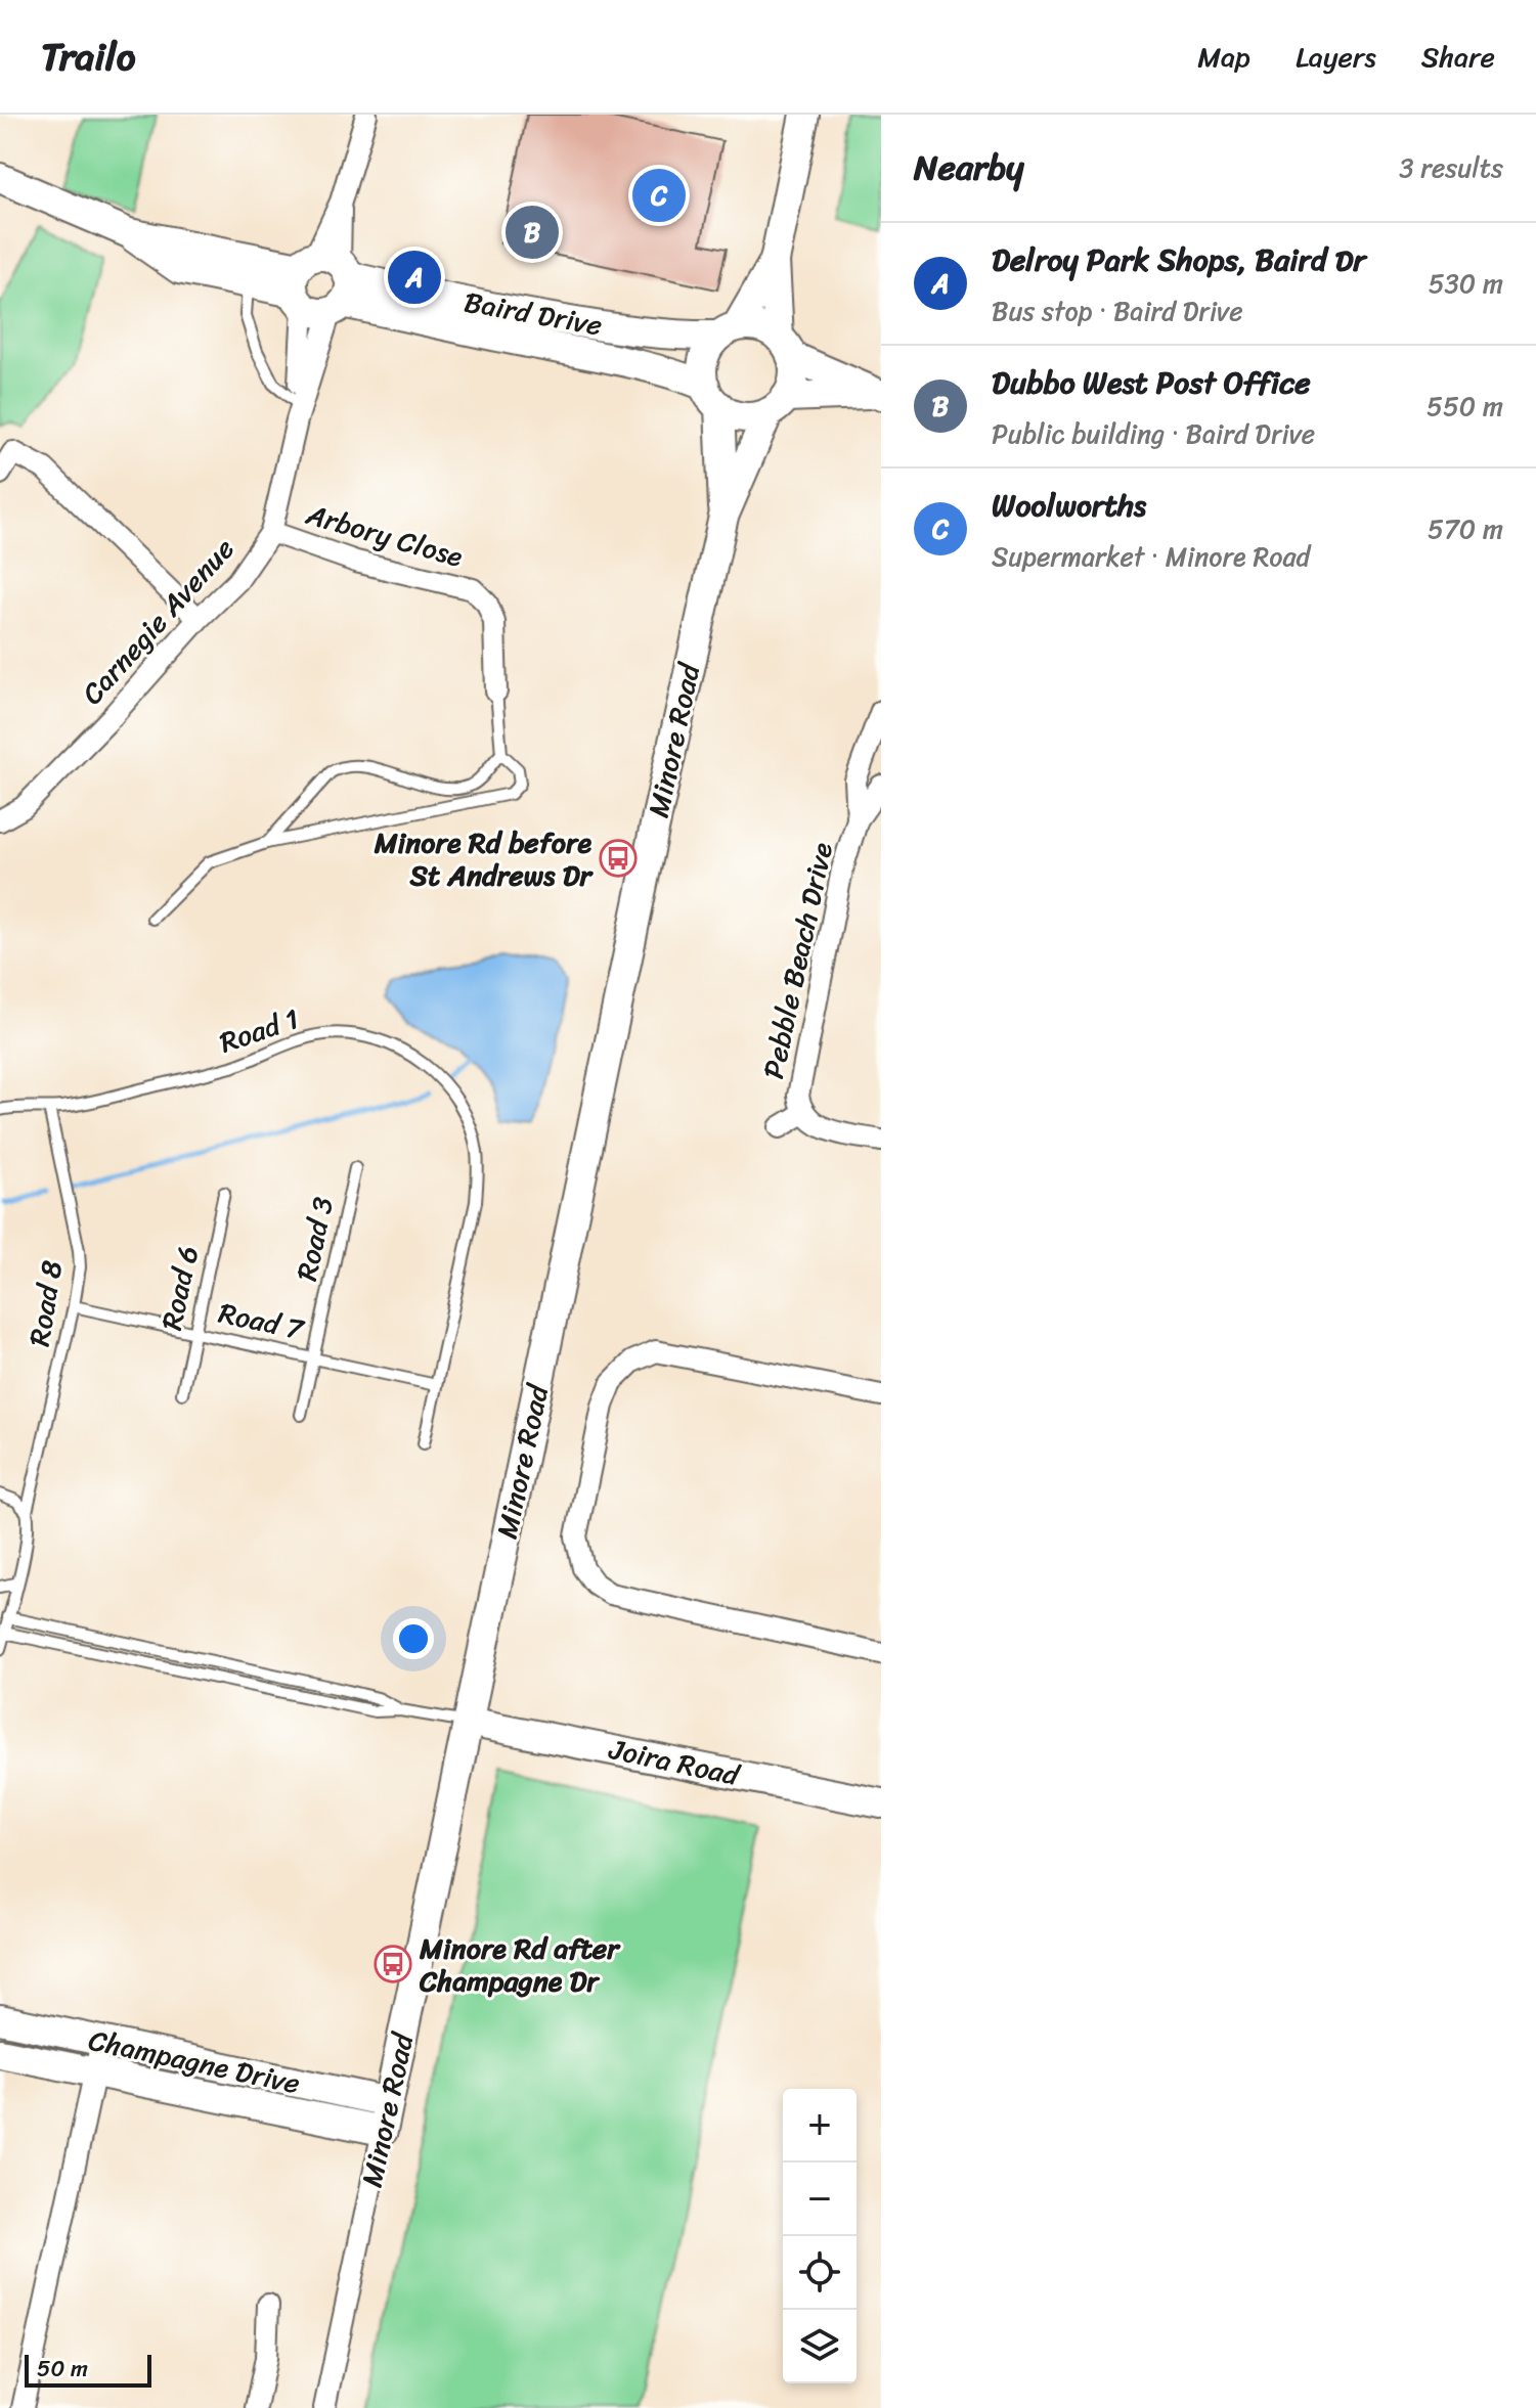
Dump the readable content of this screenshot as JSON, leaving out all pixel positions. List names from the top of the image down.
{
  "streets": {
    "street": [
      "Baird Drive",
      "Arbory Close",
      "Carnegie Avenue",
      "Minore Road",
      "Pebble Beach Drive",
      "Joira Road",
      "Champagne Drive"
    ],
    "lane": [
      "Road 1",
      "Road 3",
      "Road 6",
      "Road 8",
      "Road 7"
    ]
  },
  "crossings": [
    ["Baird Drive", "Carnegie Avenue"],
    ["Baird Drive", "Minore Road"],
    ["Arbory Close", "Carnegie Avenue"],
    ["Minore Road", "Joira Road"],
    ["Minore Road", "Champagne Drive"],
    ["Road 1", "Road 8"],
    ["Road 1", "Road 7"],
    ["Road 3", "Road 7"],
    ["Road 6", "Road 7"],
    ["Road 8", "Road 7"]
  ],
  "places": {
    "bus stop": ["Minore Rd before St Andrews Dr", "Minore Rd after Champagne Dr"]
  },
  "scale_bar": "50 m",
  "page": {
    "header": "Trailo",
    "nav": ["Map", "Layers", "Share"],
    "heading": ["Nearby", "3 results"],
    "pins": ["C", "B", "A"],
    "list": [
      {
        "mark": "A",
        "name": "Delroy Park Shops, Baird Dr",
        "note": "Bus stop · Baird Drive",
        "value": "530 m"
      },
      {
        "mark": "B",
        "name": "Dubbo West Post Office",
        "note": "Public building · Baird Drive",
        "value": "550 m"
      },
      {
        "mark": "C",
        "name": "Woolworths",
        "note": "Supermarket · Minore Road",
        "value": "570 m"
      }
    ],
    "map_buttons": ["+", "−"],
    "scale": "50 m"
  }
}
